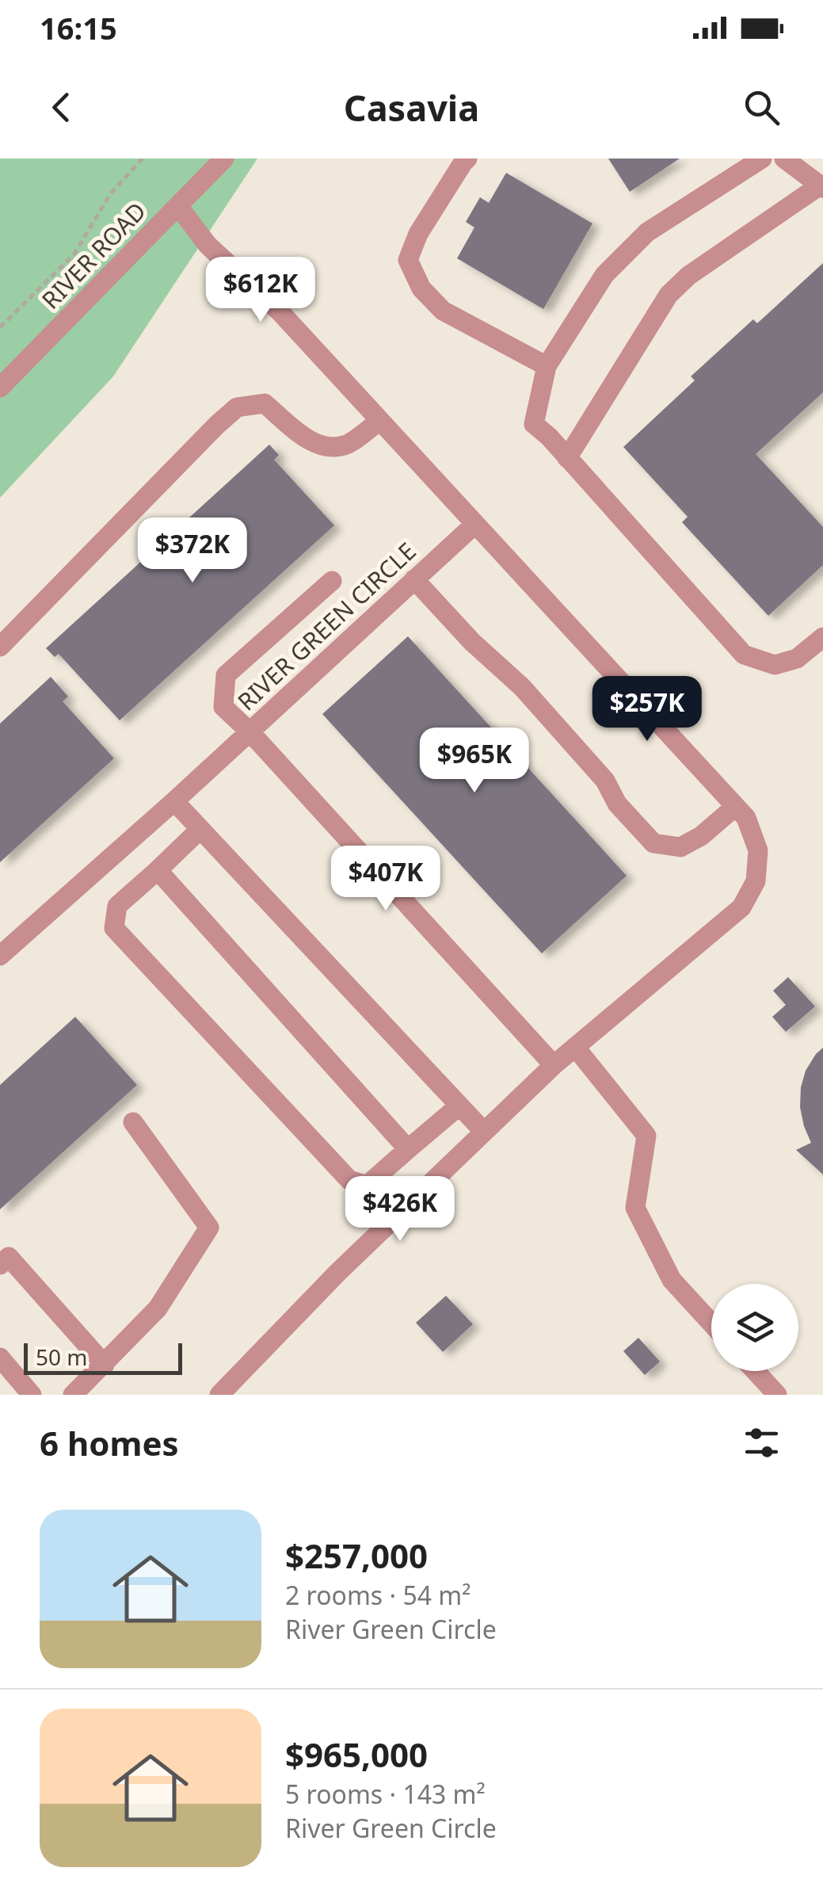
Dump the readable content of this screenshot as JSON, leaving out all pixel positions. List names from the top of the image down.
{
  "streets": {
    "street": ["RIVER ROAD", "RIVER GREEN CIRCLE"]
  },
  "scale_bar": "50 m",
  "page": {
    "status": "16:15",
    "header": "Casavia",
    "price": [
      "$612K",
      "$372K",
      "$257K",
      "$965K",
      "$407K",
      "$426K"
    ],
    "scale": "50 m",
    "heading": "6 homes",
    "list": [
      {
        "name": "$257,000",
        "note": "2 rooms · 54 m² · River Green Circle"
      },
      {
        "name": "$965,000",
        "note": "5 rooms · 143 m² · River Green Circle"
      }
    ]
  }
}
